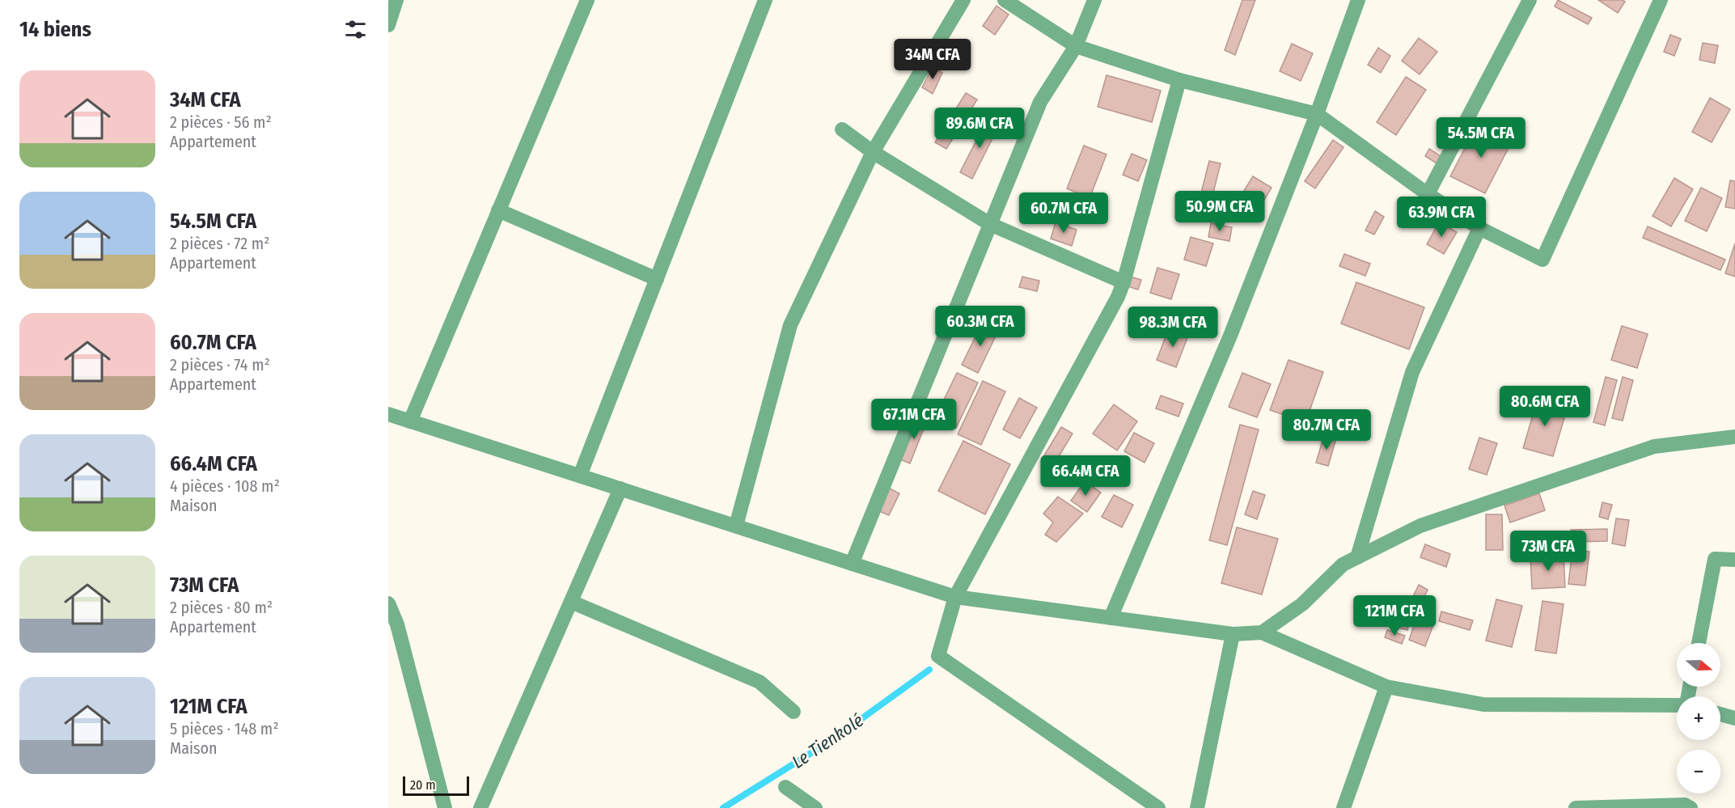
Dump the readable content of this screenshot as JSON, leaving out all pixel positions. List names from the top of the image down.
{
  "water": ["Le Tienkolé"],
  "scale_bar": "20 m",
  "north": "right",
  "page": {
    "heading": "14 biens",
    "price": [
      "34M CFA",
      "89.6M CFA",
      "54.5M CFA",
      "50.9M CFA",
      "60.7M CFA",
      "63.9M CFA",
      "60.3M CFA",
      "98.3M CFA",
      "80.6M CFA",
      "67.1M CFA",
      "80.7M CFA",
      "66.4M CFA",
      "73M CFA",
      "121M CFA"
    ],
    "list": [
      {
        "name": "34M CFA",
        "note": "2 pièces · 56 m² · Appartement"
      },
      {
        "name": "54.5M CFA",
        "note": "2 pièces · 72 m² · Appartement"
      },
      {
        "name": "60.7M CFA",
        "note": "2 pièces · 74 m² · Appartement"
      },
      {
        "name": "66.4M CFA",
        "note": "4 pièces · 108 m² · Maison"
      },
      {
        "name": "73M CFA",
        "note": "2 pièces · 80 m² · Appartement"
      },
      {
        "name": "121M CFA",
        "note": "5 pièces · 148 m² · Maison"
      }
    ],
    "map_buttons": ["+", "−"],
    "scale": "20 m"
  }
}
